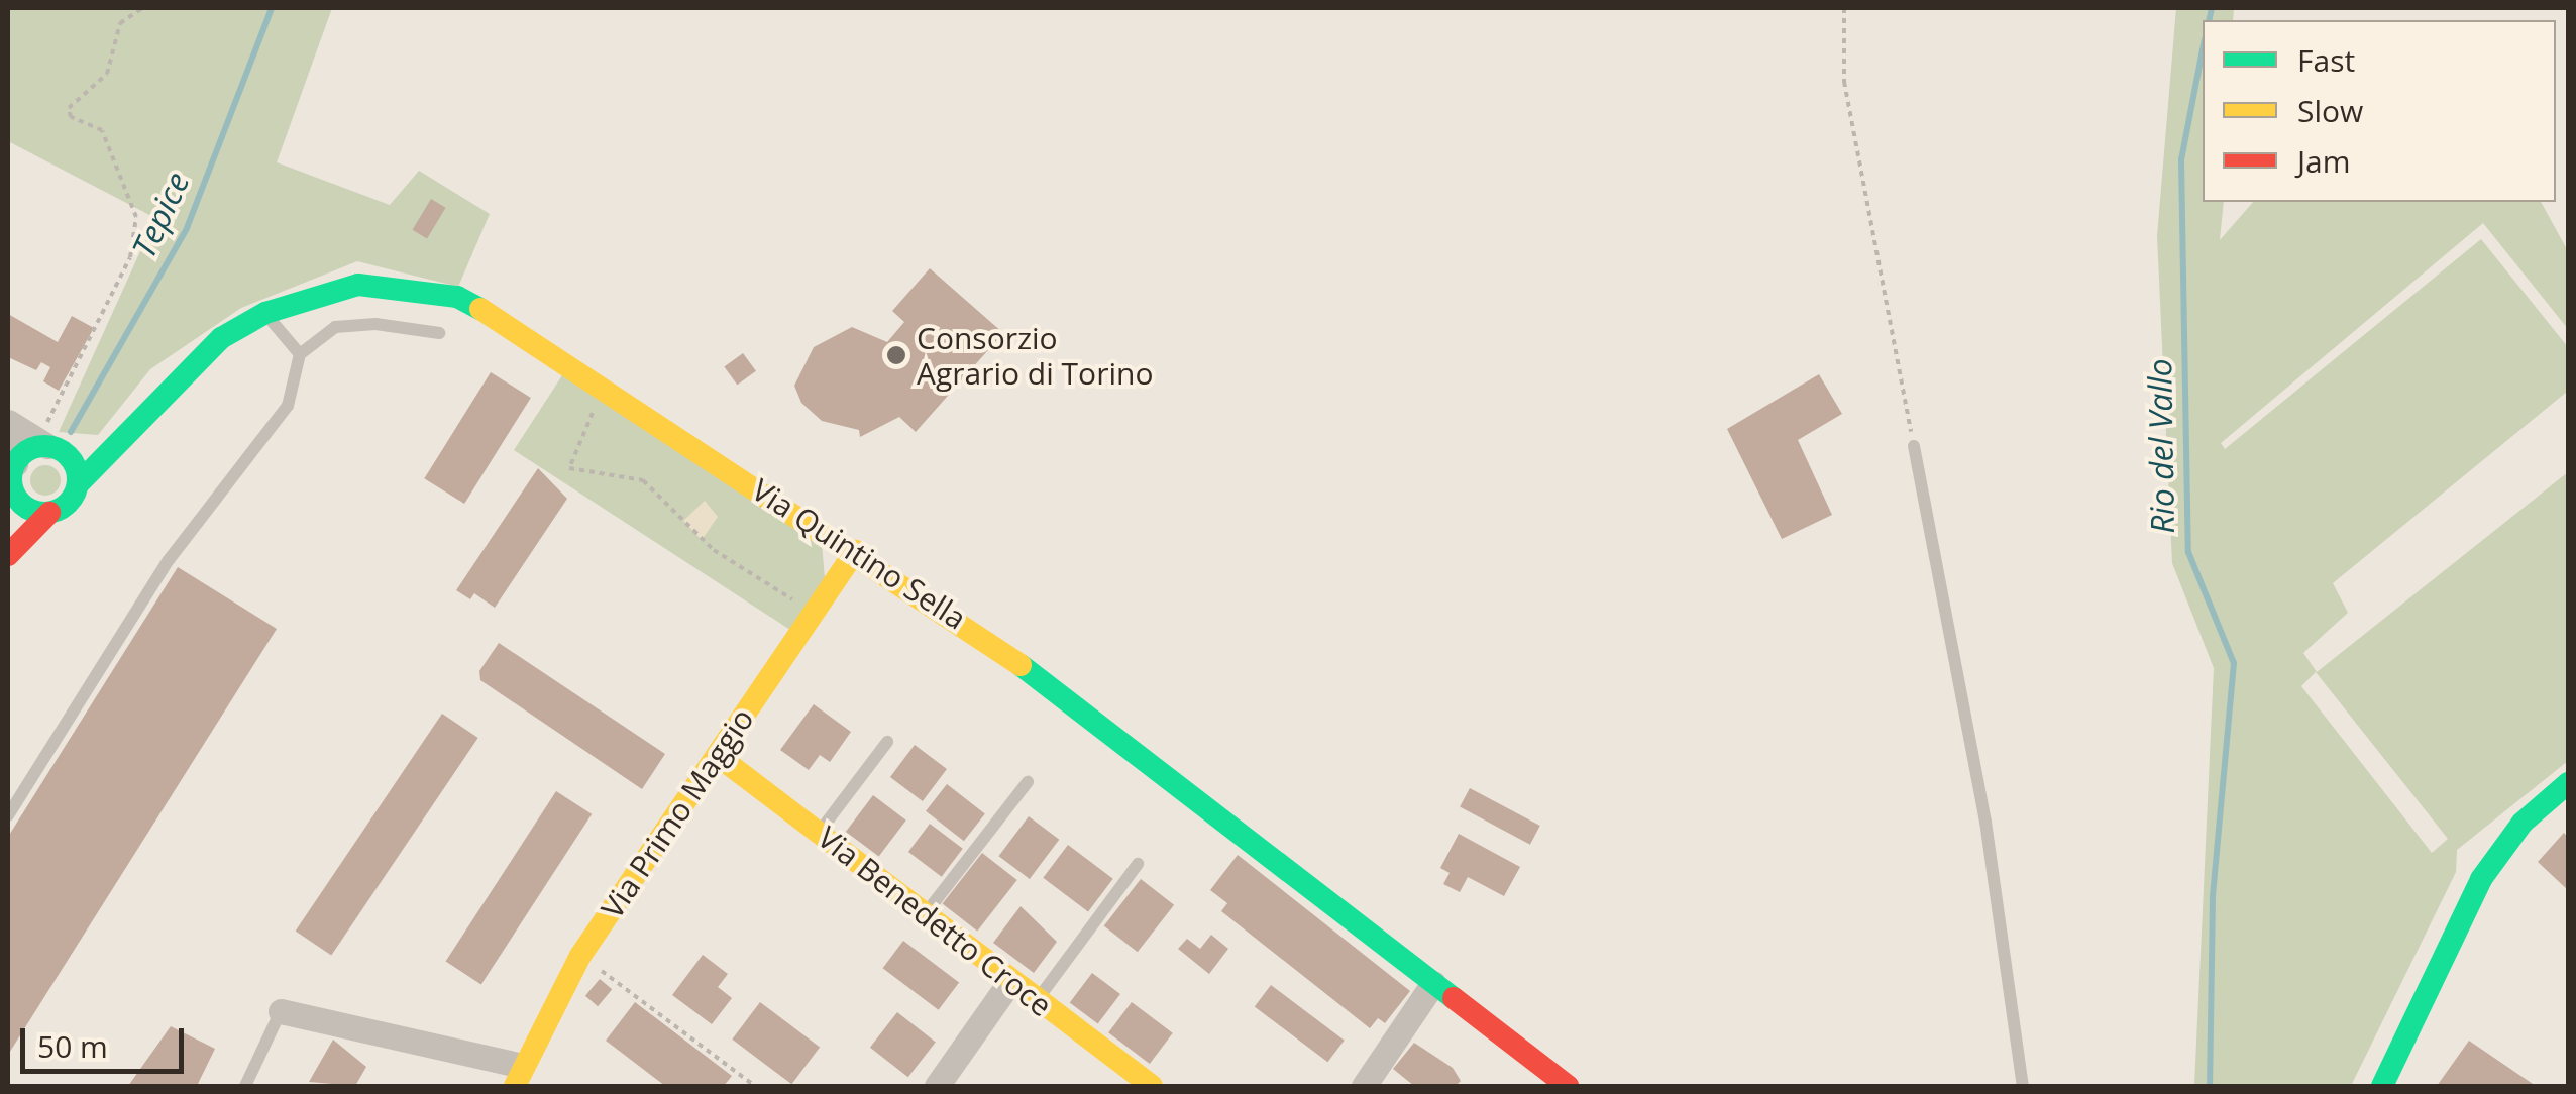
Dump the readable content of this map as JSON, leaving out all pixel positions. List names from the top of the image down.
{
  "streets": {
    "street": ["Via Quintino Sella", "Via Primo Maggio", "Via Benedetto Croce"]
  },
  "crossings": [
    ["Via Quintino Sella", "Via Primo Maggio"],
    ["Via Primo Maggio", "Via Benedetto Croce"]
  ],
  "water": ["Tepice", "Rio del Vallo"],
  "places": ["Consorzio Agrario di Torino"],
  "legend": ["Fast", "Slow", "Jam"],
  "scale_bar": "50 m"
}
